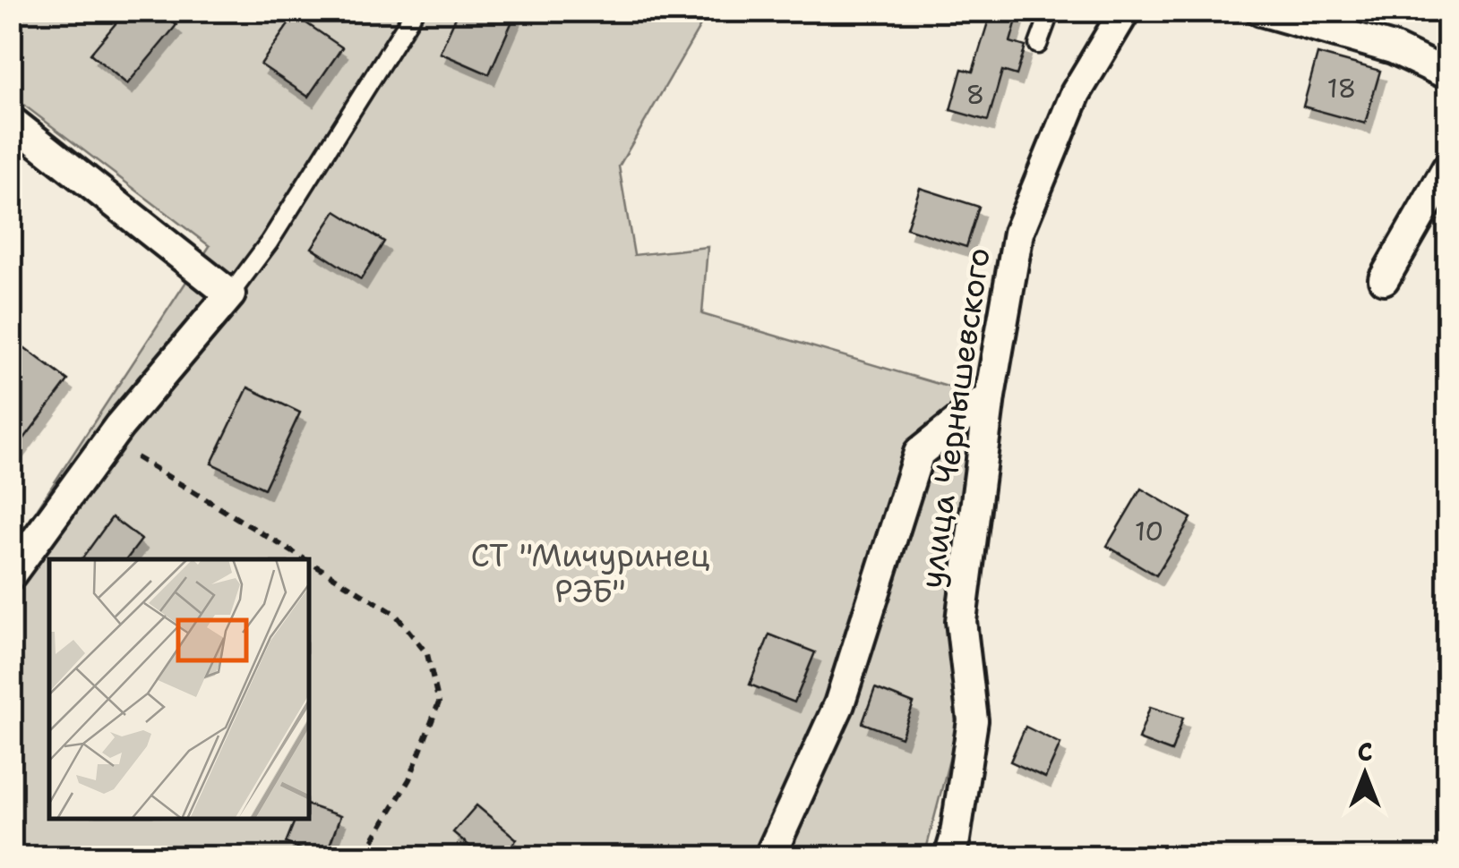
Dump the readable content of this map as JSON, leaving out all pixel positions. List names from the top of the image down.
{
  "streets": {
    "street": ["улица Чернышевского"]
  },
  "parks": ["СТ \"Мичуринец РЭБ\""],
  "house_numbers": ["18", "8", "10"],
  "north": "top"
}
